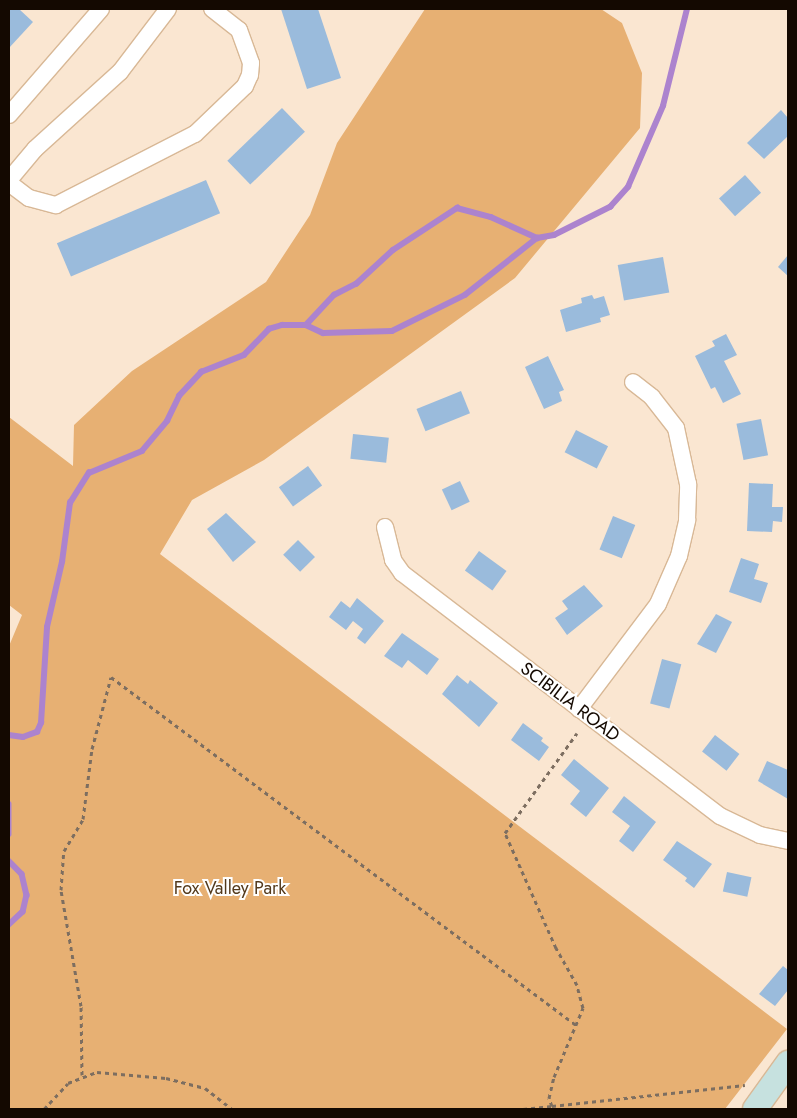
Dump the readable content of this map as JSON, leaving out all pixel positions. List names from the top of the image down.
{
  "streets": {
    "street": ["SCIBILIA ROAD"]
  },
  "parks": ["Fox Valley Park"]
}
